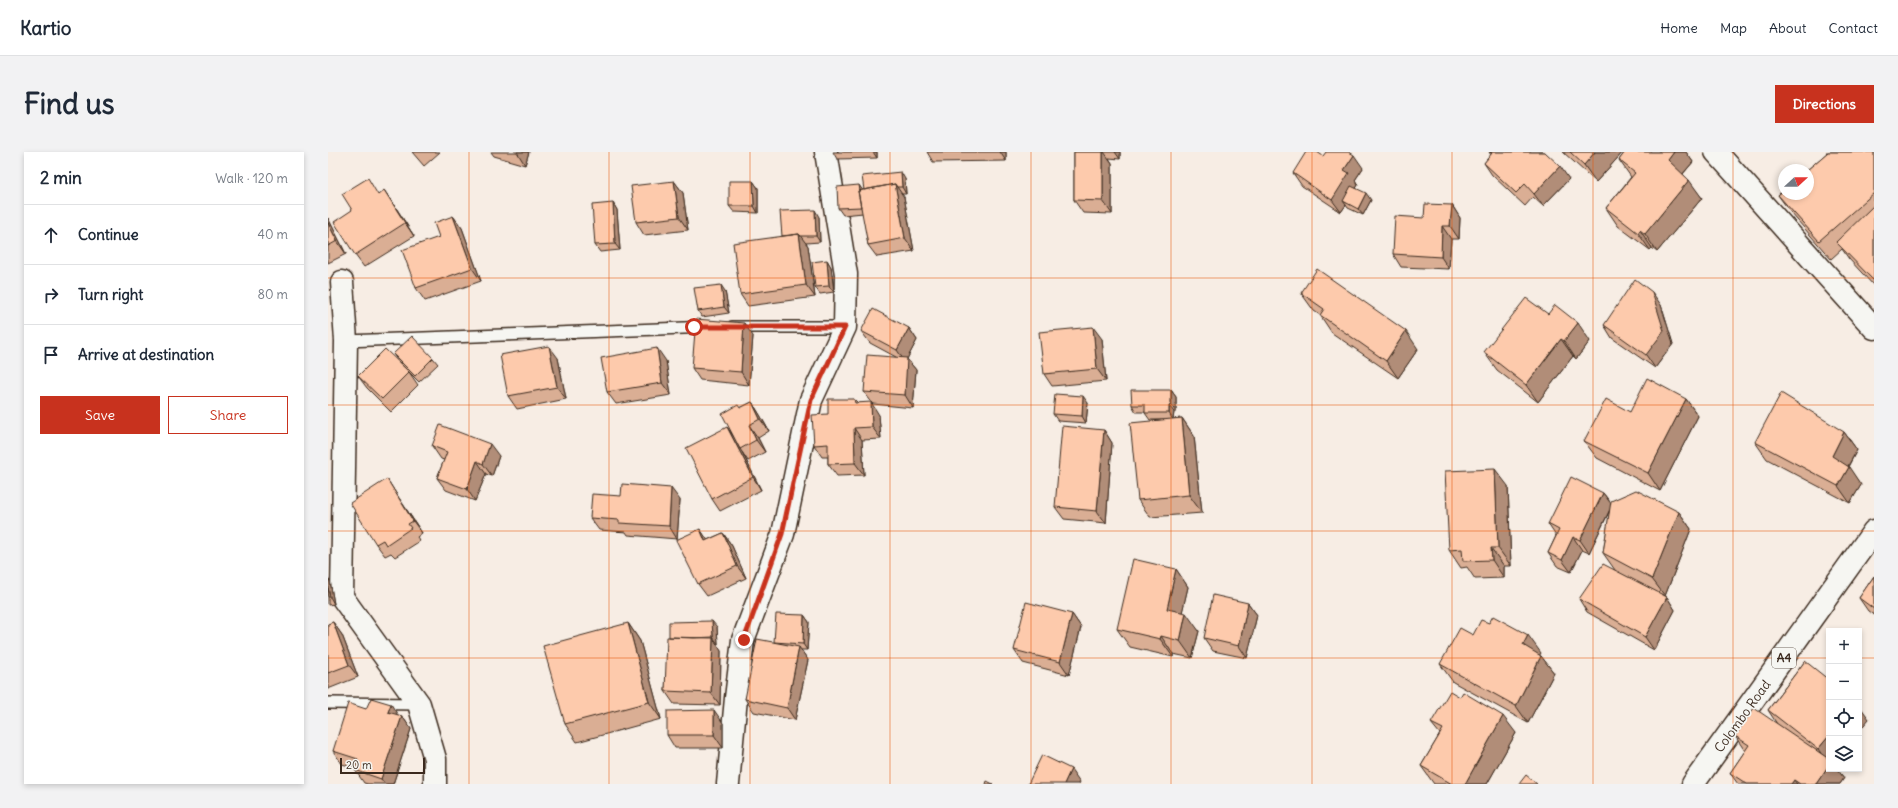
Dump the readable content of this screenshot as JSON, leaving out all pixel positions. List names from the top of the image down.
{
  "streets": {
    "main road": ["A4", "Colombo Road"]
  },
  "scale_bar": "20 m",
  "north": "right",
  "page": {
    "header": "Kartio",
    "nav": [
      "Home",
      "Map",
      "About",
      "Contact"
    ],
    "buttons": [
      "Directions",
      ["Save", "Share"]
    ],
    "title": "Find us",
    "heading": ["2 min", "Walk · 120 m"],
    "list": [
      ["Continue", "40 m"],
      ["Turn right", "80 m"],
      "Arrive at destination"
    ],
    "map_buttons": ["+", "−"],
    "scale": "20 m"
  }
}
